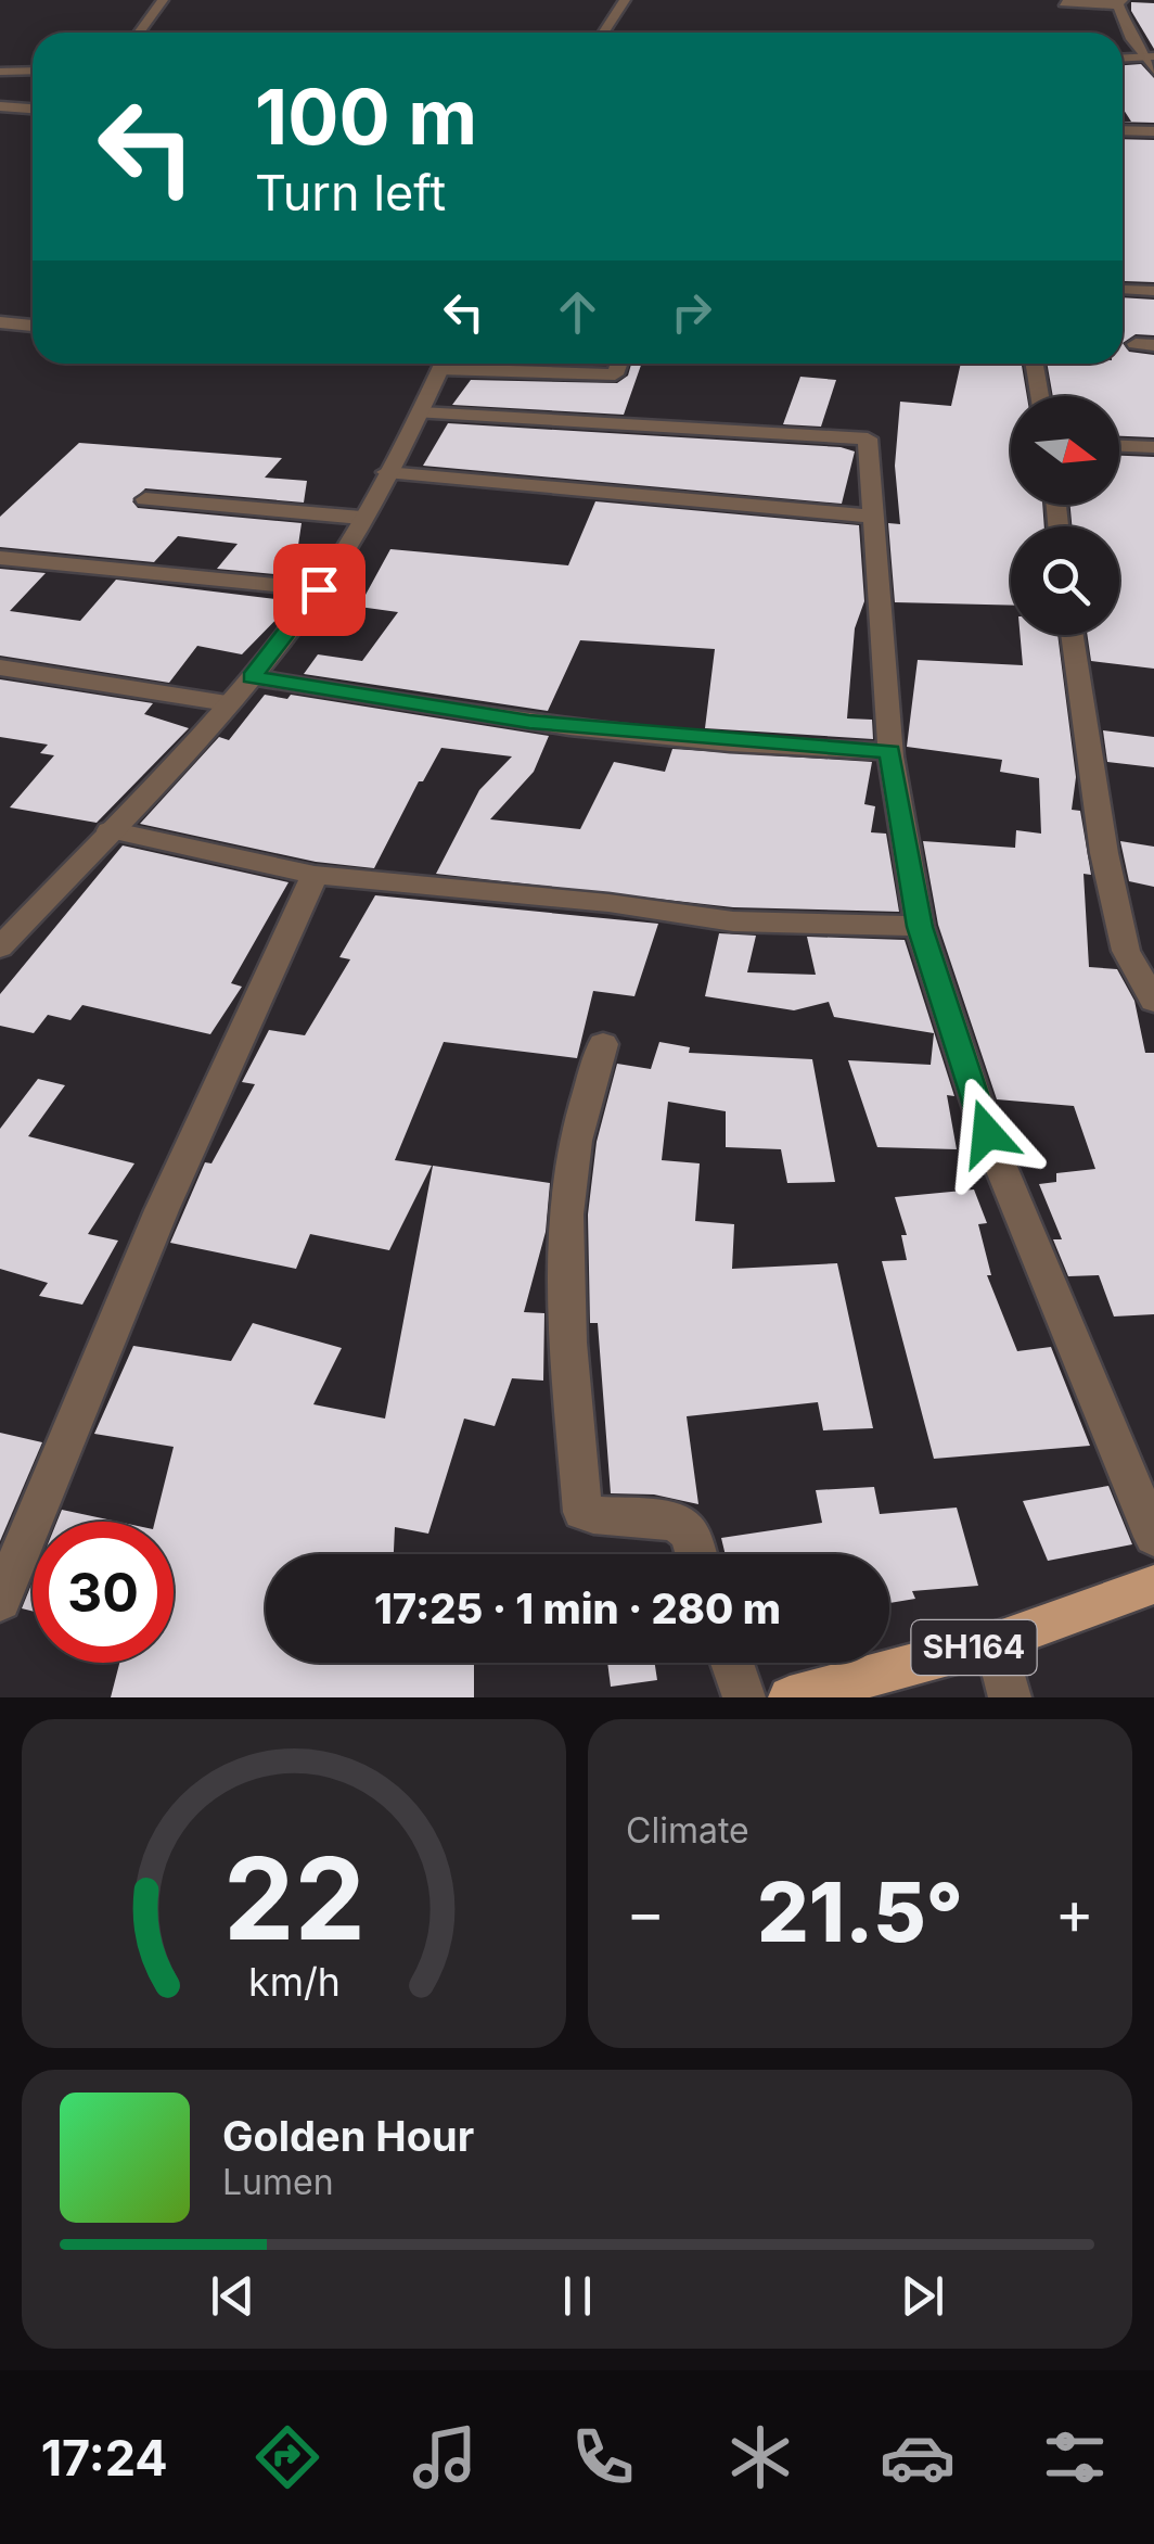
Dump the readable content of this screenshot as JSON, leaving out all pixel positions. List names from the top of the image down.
{
  "streets": {
    "main road": ["SH164"]
  },
  "north": "right",
  "page": {
    "turn": ["100 m", "Turn left"],
    "limit": "30",
    "trip": "17:25 · 1 min · 280 m",
    "tile": "Climate",
    "heat": ["−", "21.5°", "+"],
    "song": ["Golden Hour", "Lumen"],
    "tabs": "17:24",
    "gauge": ["22", "km/h"]
  }
}
